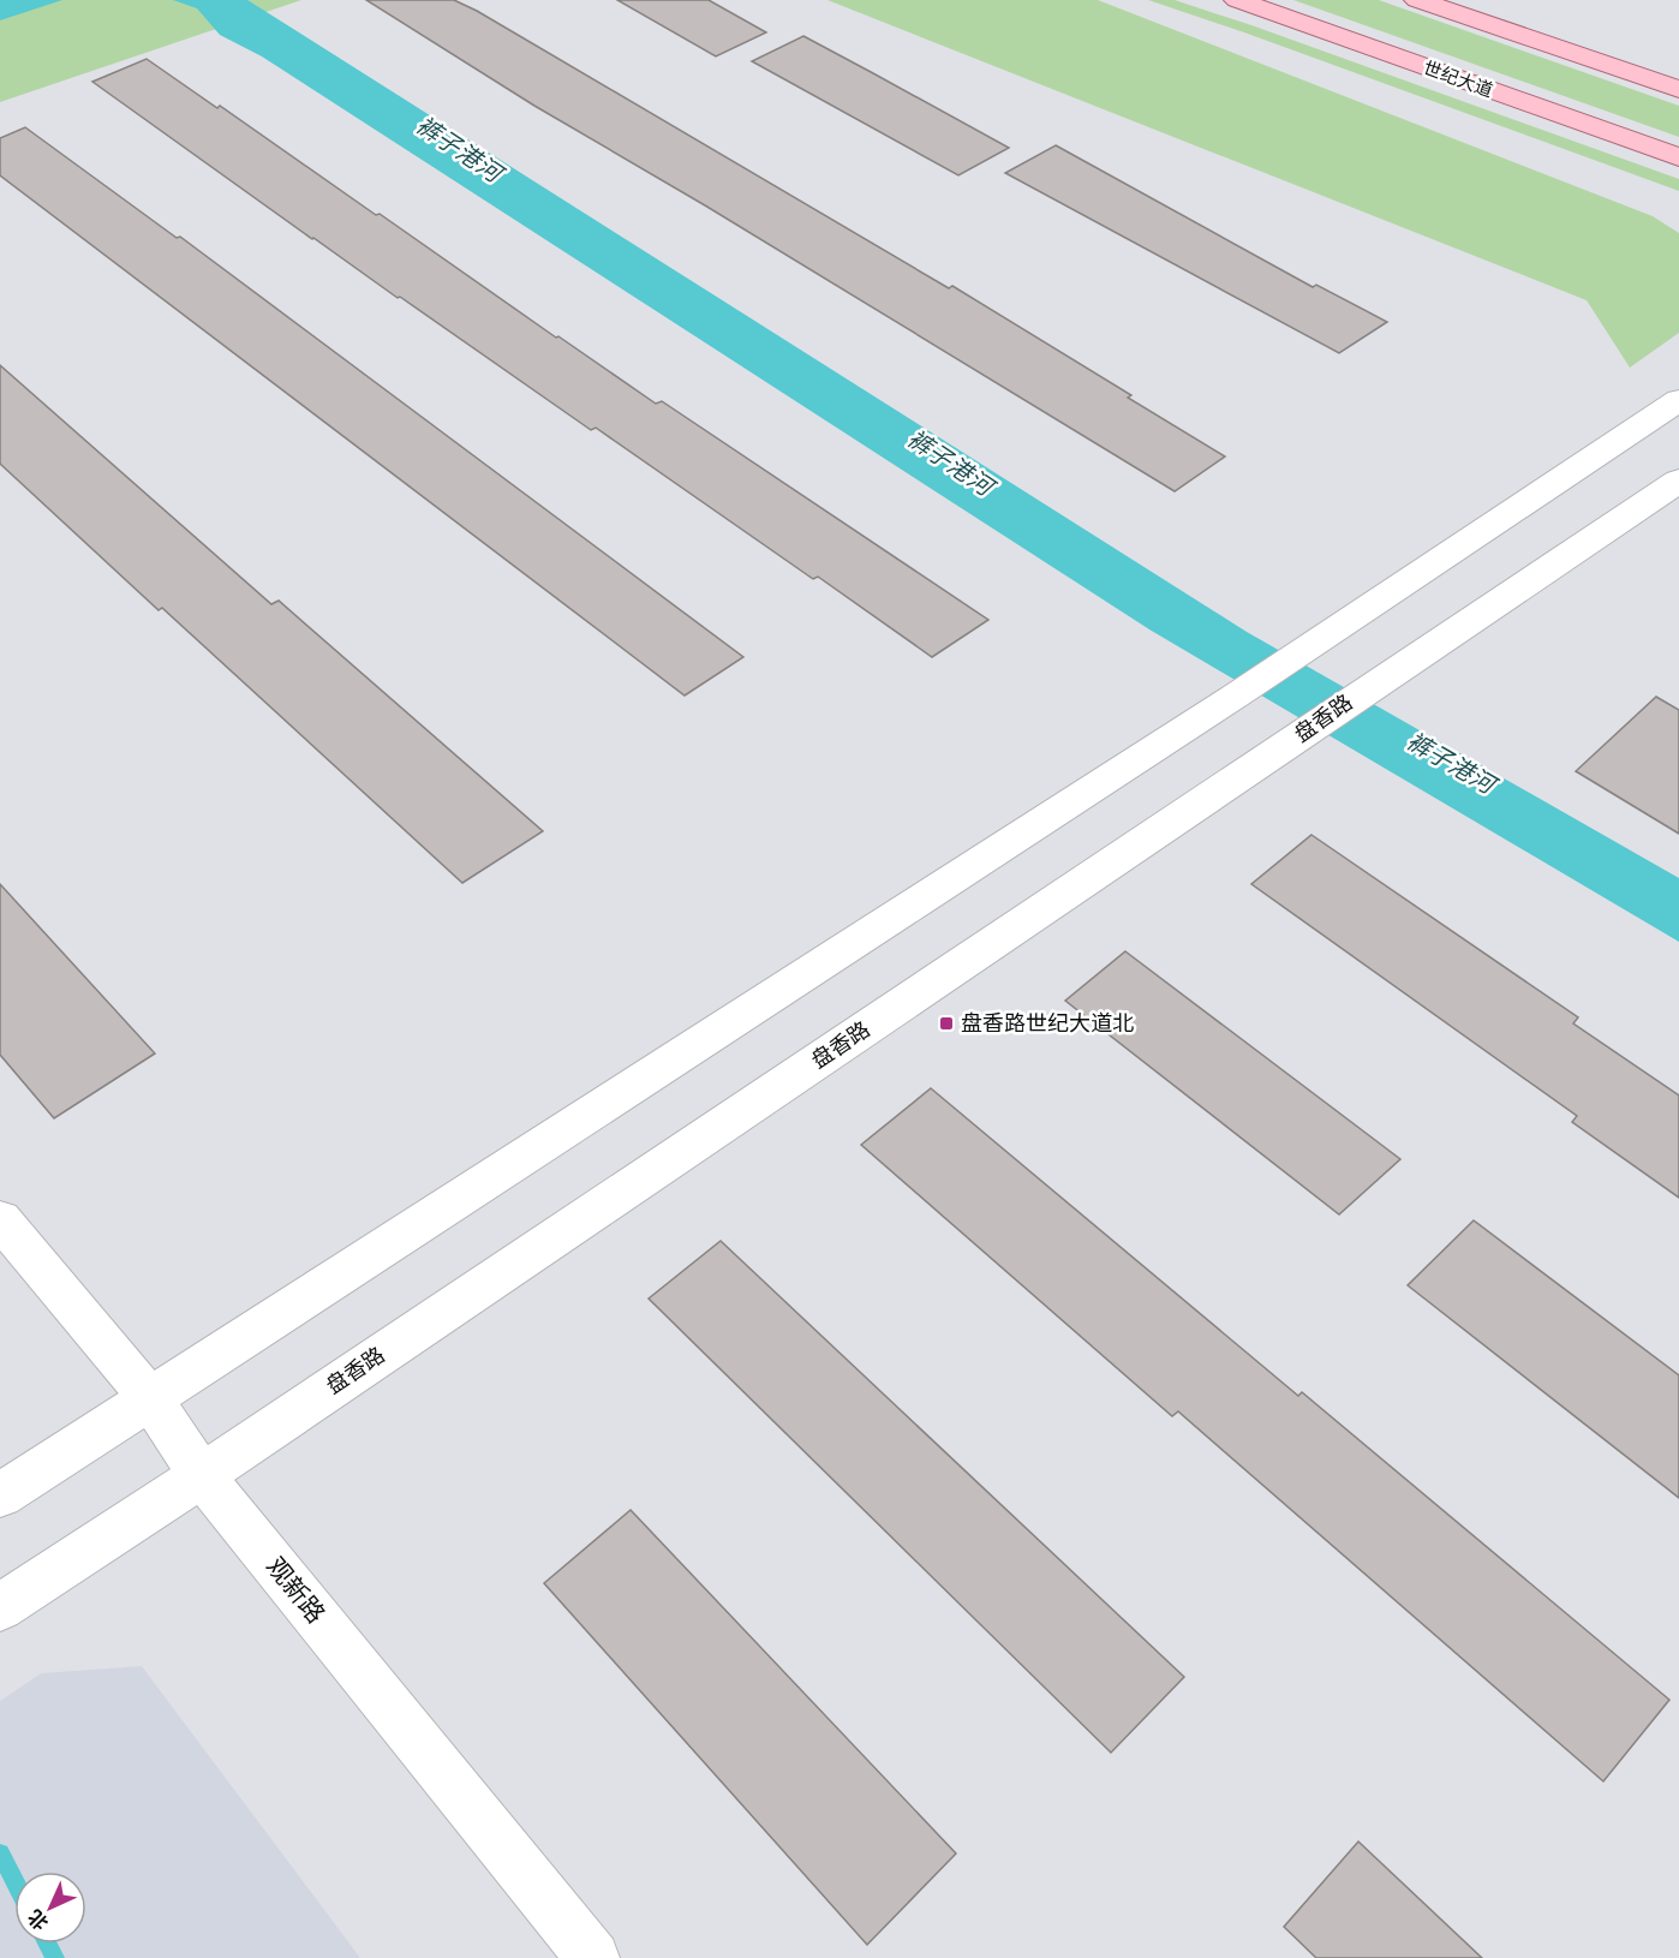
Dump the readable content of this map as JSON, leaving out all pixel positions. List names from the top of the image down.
{
  "streets": {
    "main road": ["世纪大道"],
    "street": ["盘香路", "观新路"]
  },
  "crossings": [
    ["盘香路", "观新路"]
  ],
  "water": ["裤子港河"],
  "places": {
    "transit": ["盘香路世纪大道北"]
  },
  "north": "bottom left"
}
